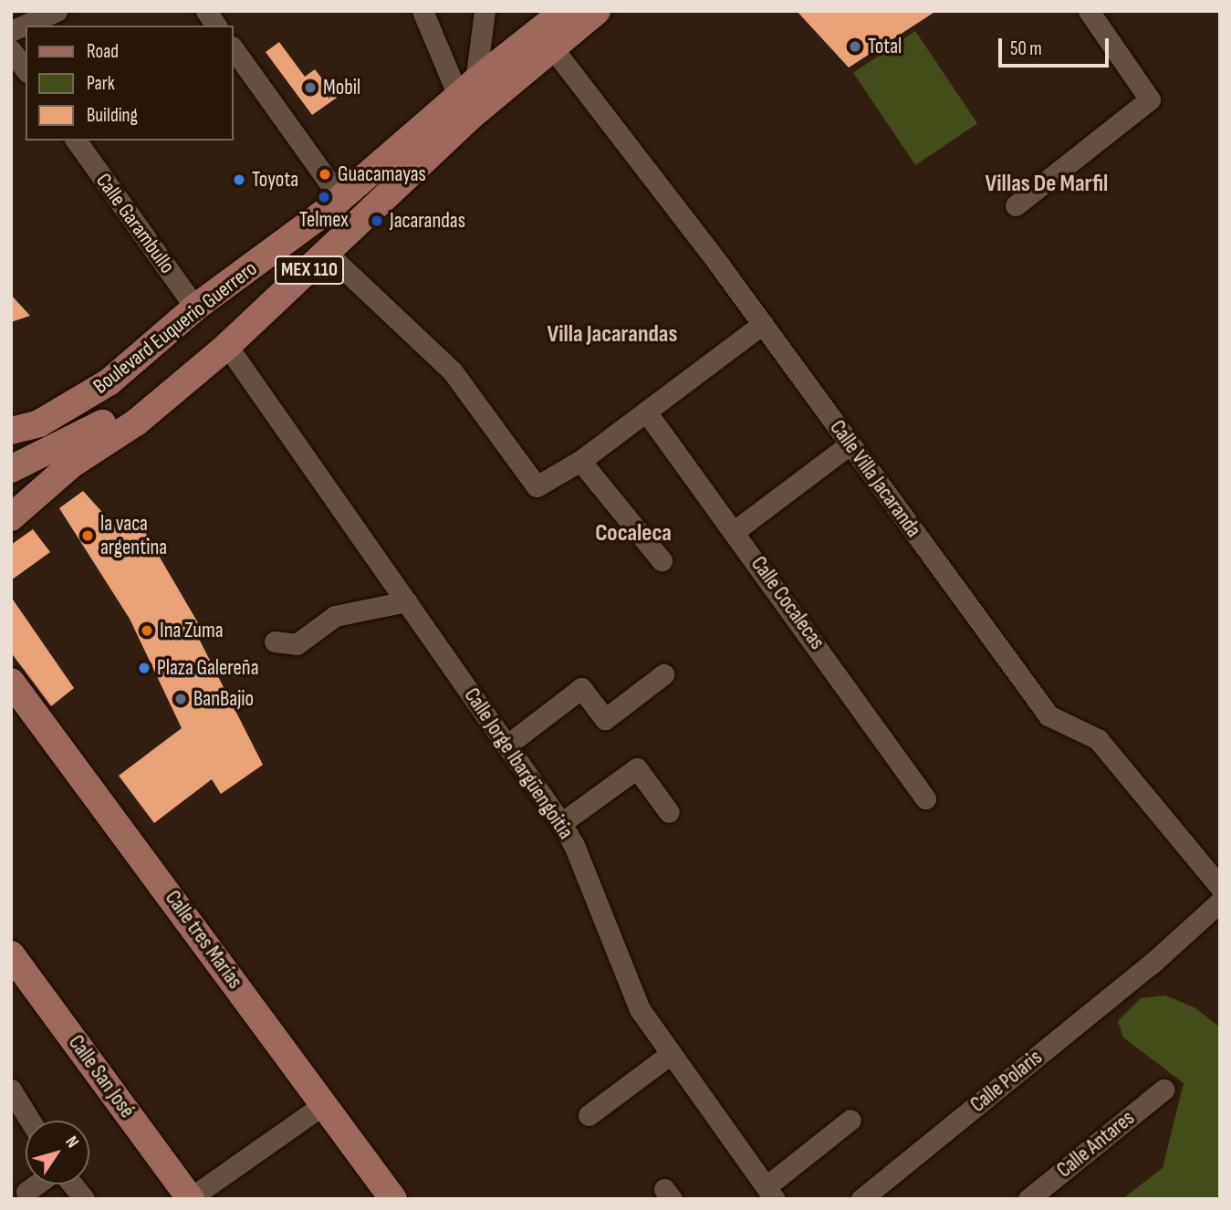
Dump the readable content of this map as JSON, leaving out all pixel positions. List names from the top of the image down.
{
  "streets": {
    "main road": [
      "MEX 110",
      "Boulevard Euquerio Guerrero",
      "Calle tres Marías",
      "Calle San José"
    ],
    "street": [
      "Calle Garambullo",
      "Calle Villa Jacaranda",
      "Calle Cocalecas",
      "Calle Jorge Ibargüengoitia",
      "Calle Polaris",
      "Calle Antares"
    ]
  },
  "crossings": [
    ["Calle Garambullo", "Boulevard Euquerio Guerrero"],
    ["MEX 110", "Calle Villa Jacaranda"],
    ["MEX 110", "Calle Jorge Ibargüengoitia"]
  ],
  "districts": ["Villas De Marfil", "Villa Jacarandas", "Cocaleca"],
  "places": [
    "Total",
    "Mobil",
    "Guacamayas",
    "Toyota",
    "Telmex",
    "Jacarandas",
    "la vaca argentina",
    "Ina Zuma",
    "Plaza Galereña",
    "BanBajio"
  ],
  "legend": ["Road", "Park", "Building"],
  "scale_bar": "50 m",
  "north": "top right"
}
